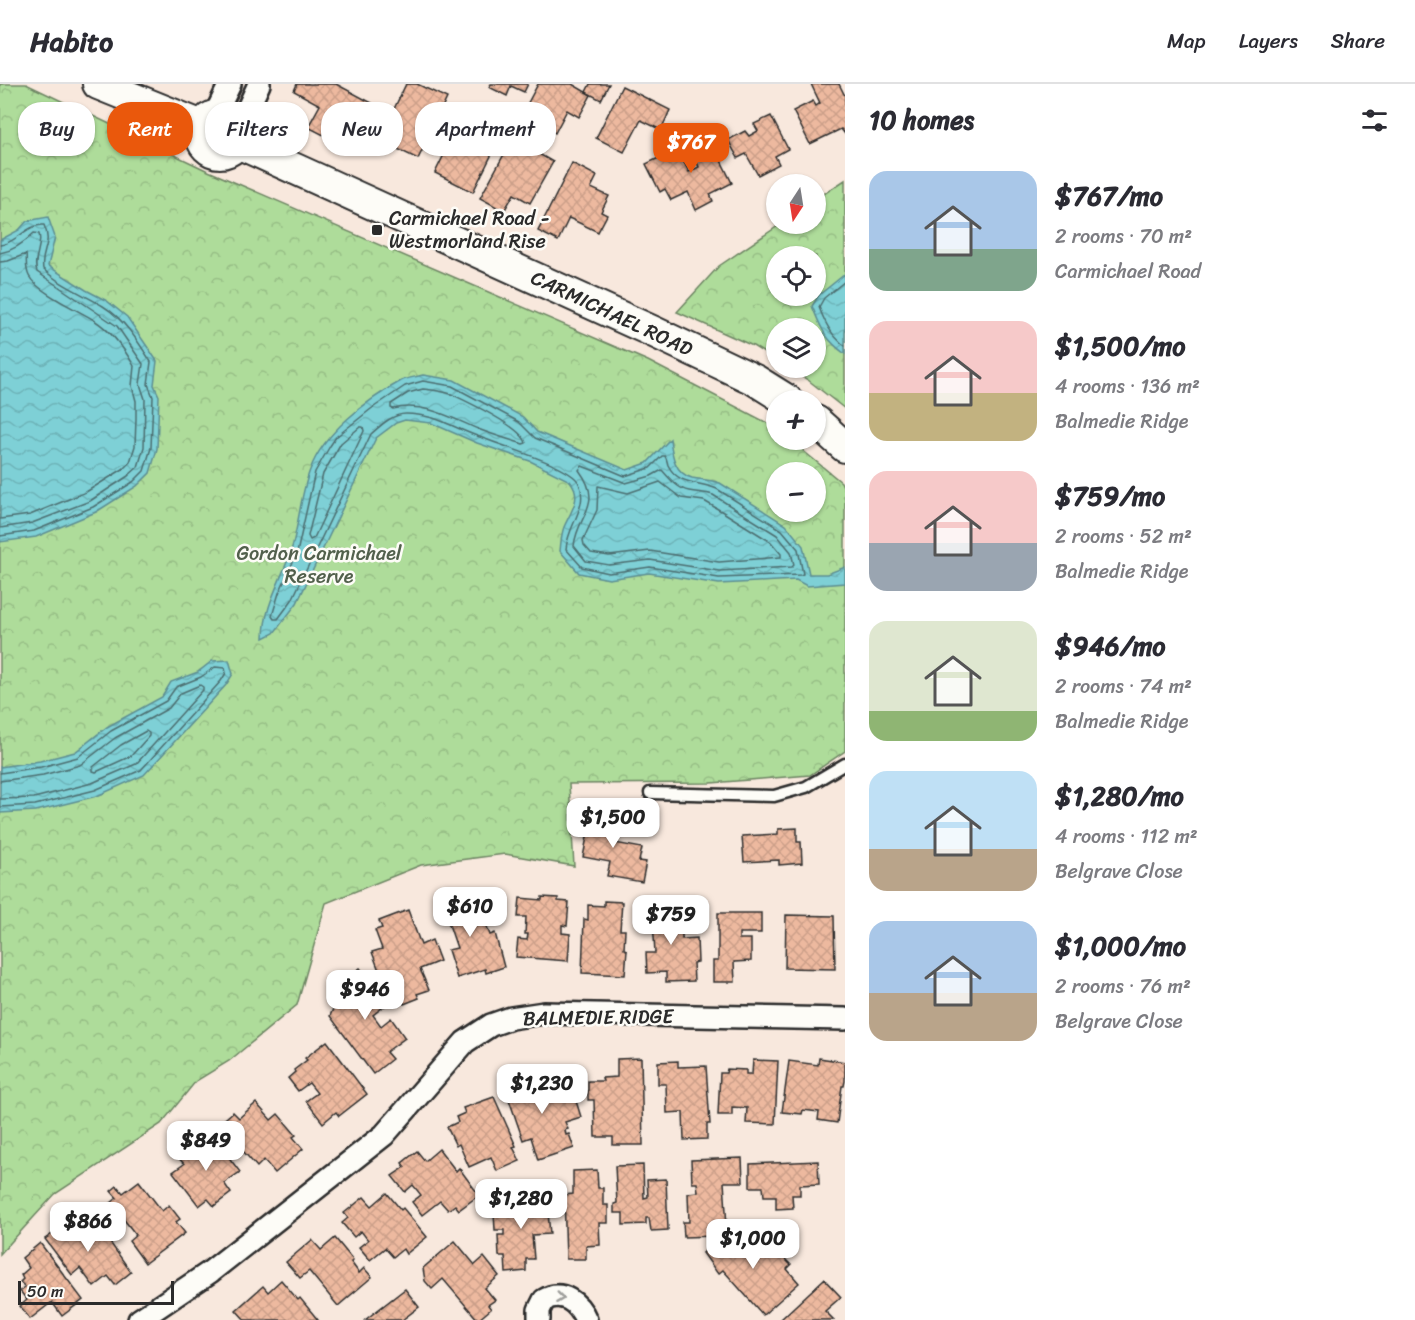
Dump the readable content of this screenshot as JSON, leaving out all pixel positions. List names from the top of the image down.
{
  "streets": {
    "street": ["CARMICHAEL ROAD", "BALMEDIE RIDGE"]
  },
  "parks": ["Gordon Carmichael Reserve"],
  "places": {
    "transit": ["Carmichael Road - Westmorland Rise"]
  },
  "scale_bar": "50 m",
  "north": "bottom",
  "page": {
    "header": "Habito",
    "nav": ["Map", "Layers", "Share"],
    "heading": "10 homes",
    "chip": [
      "Buy",
      "Rent",
      "Filters",
      "New",
      "Apartment"
    ],
    "price": [
      "$767",
      "$1,500",
      "$610",
      "$759",
      "$946",
      "$1,230",
      "$849",
      "$1,280",
      "$866",
      "$1,000"
    ],
    "list": [
      {
        "name": "$767/mo",
        "note": "2 rooms · 70 m² · Carmichael Road"
      },
      {
        "name": "$1,500/mo",
        "note": "4 rooms · 136 m² · Balmedie Ridge"
      },
      {
        "name": "$759/mo",
        "note": "2 rooms · 52 m² · Balmedie Ridge"
      },
      {
        "name": "$946/mo",
        "note": "2 rooms · 74 m² · Balmedie Ridge"
      },
      {
        "name": "$1,280/mo",
        "note": "4 rooms · 112 m² · Belgrave Close"
      },
      {
        "name": "$1,000/mo",
        "note": "2 rooms · 76 m² · Belgrave Close"
      }
    ],
    "map_buttons": ["+", "−"],
    "scale": "50 m"
  }
}
